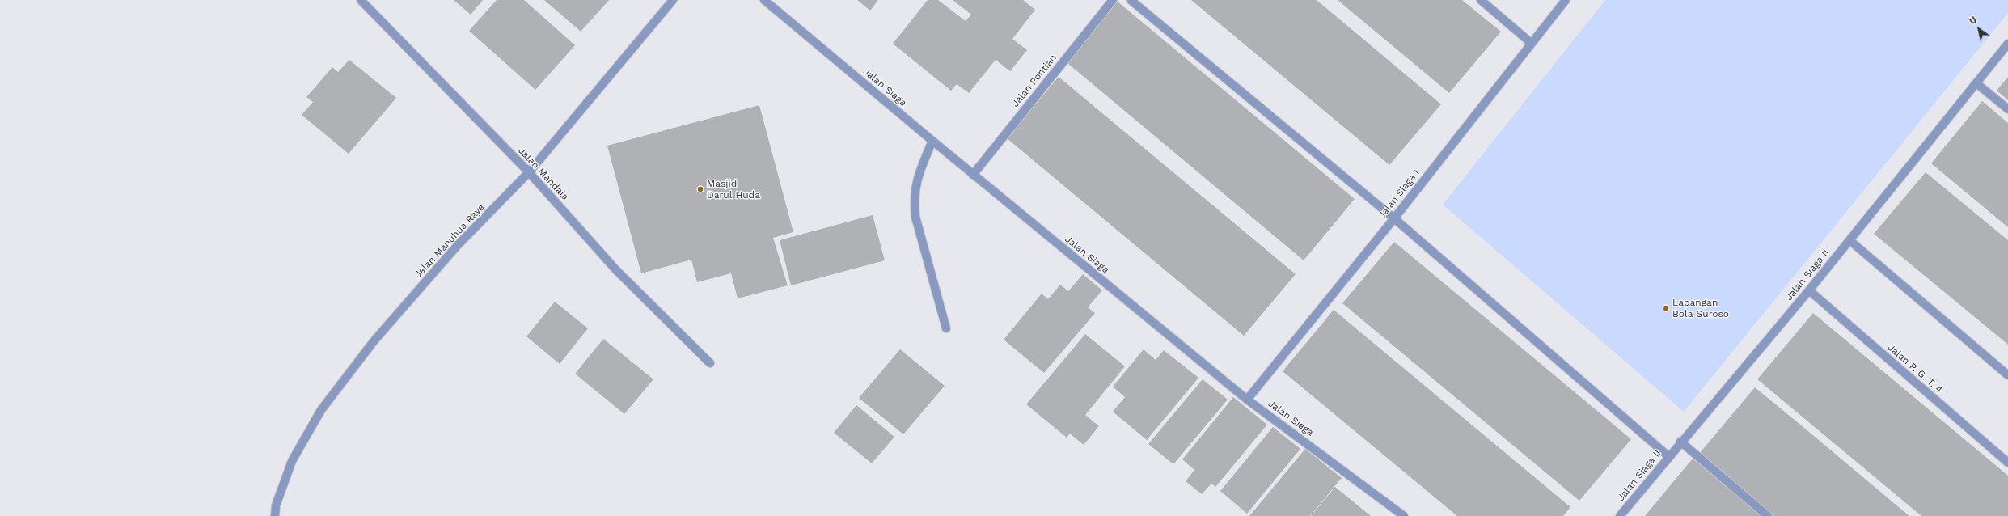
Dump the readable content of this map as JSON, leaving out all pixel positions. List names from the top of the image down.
{
  "streets": {
    "street": [
      "Jalan Pontian",
      "Jalan Siaga",
      "Jalan Mandala",
      "Jalan Siaga I",
      "Jalan Manuhua Raya",
      "Jalan Siaga II",
      "Jalan P. G. T. 4"
    ]
  },
  "crossings": [
    ["Jalan Pontian", "Jalan Siaga"],
    ["Jalan Siaga", "Jalan Siaga I"],
    ["Jalan Mandala", "Jalan Manuhua Raya"],
    ["Jalan Siaga II", "Jalan P. G. T. 4"]
  ],
  "places": ["Masjid Darul Huda", "Lapangan Bola Suroso"],
  "north": "top left"
}
